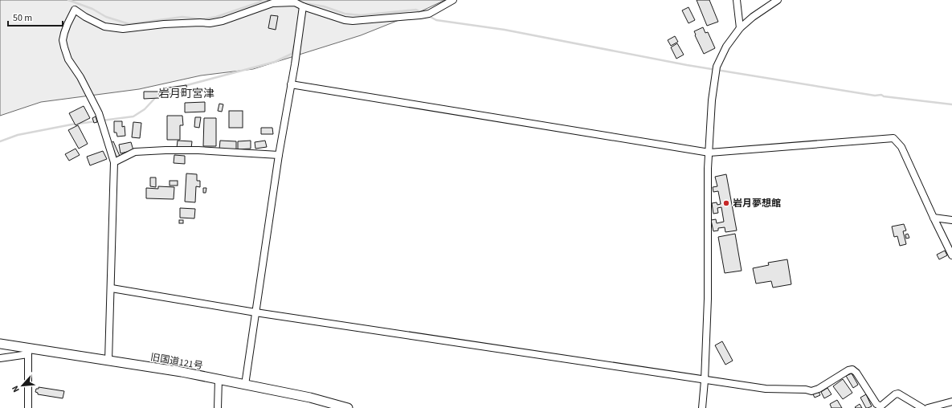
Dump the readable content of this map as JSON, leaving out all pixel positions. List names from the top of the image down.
{
  "streets": {
    "street": ["旧国道121号"]
  },
  "districts": ["岩月町宮津"],
  "places": ["岩月夢想館"],
  "scale_bar": "50 m",
  "north": "bottom left"
}
